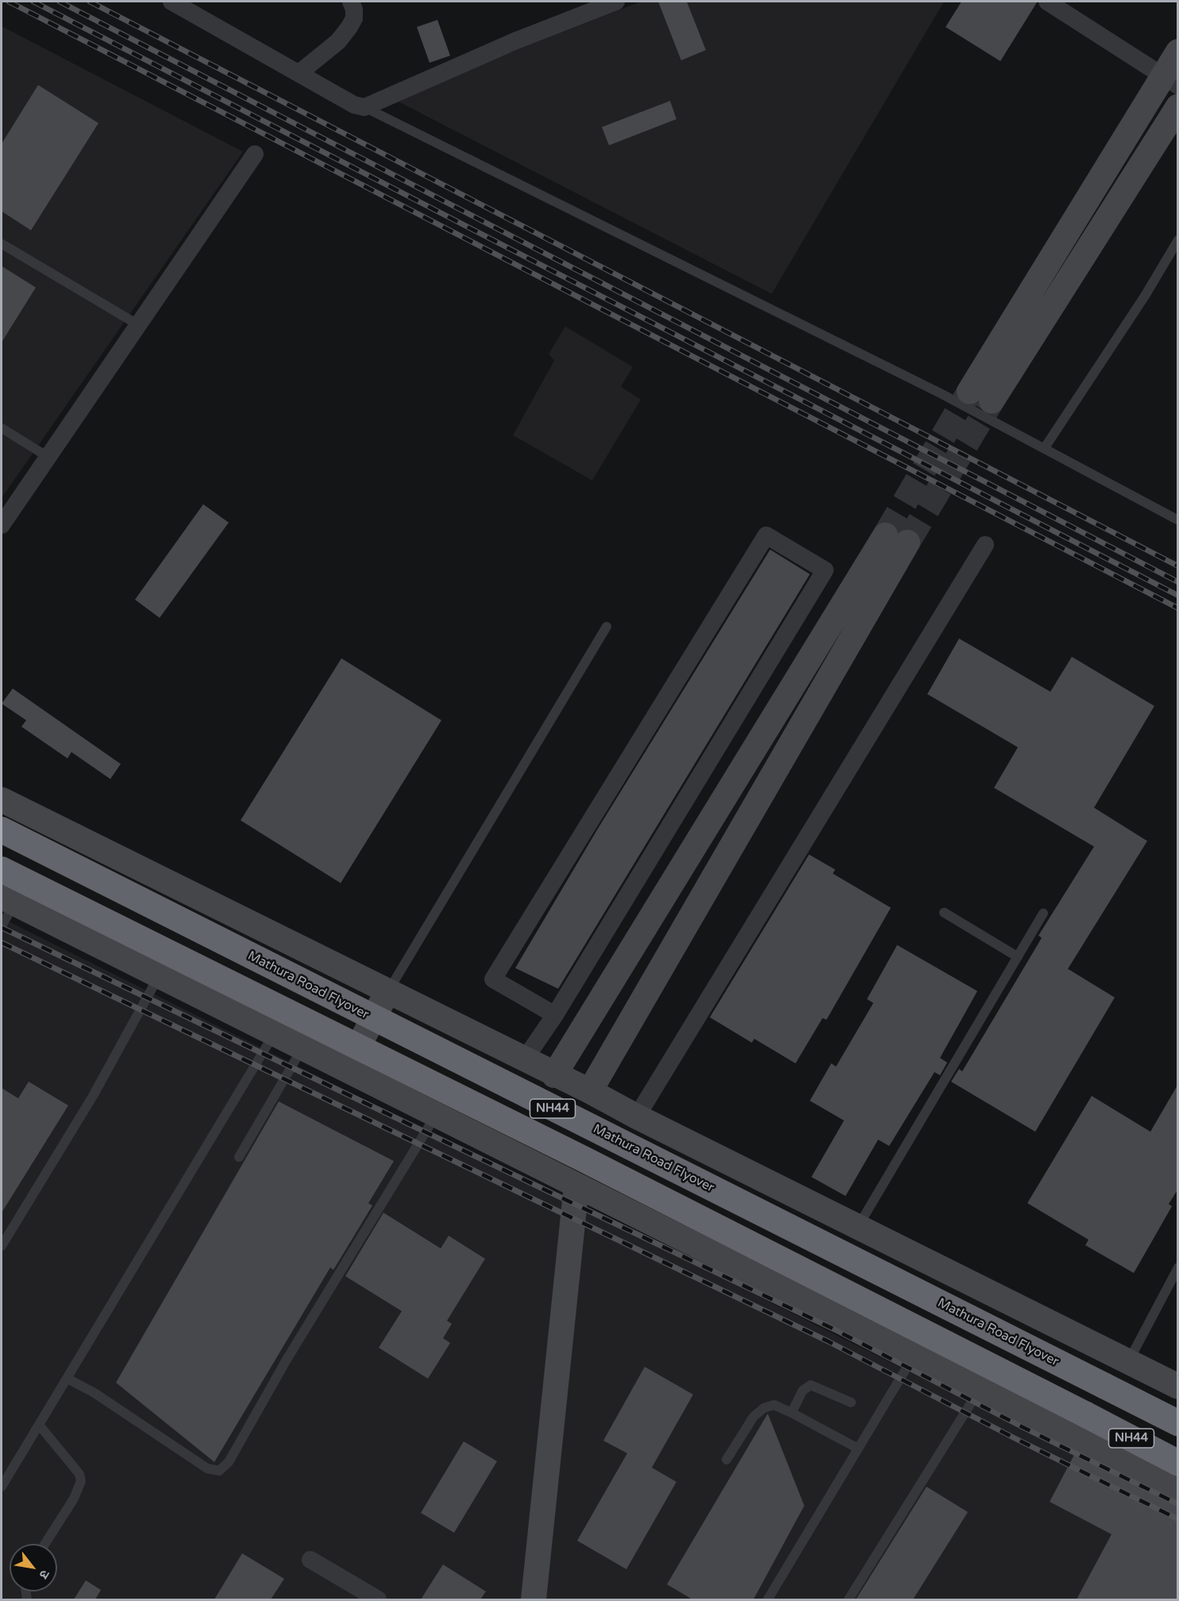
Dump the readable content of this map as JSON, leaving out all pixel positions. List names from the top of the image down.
{
  "streets": {
    "highway": ["Mathura Road Flyover", "NH44"]
  },
  "north": "bottom right"
}
